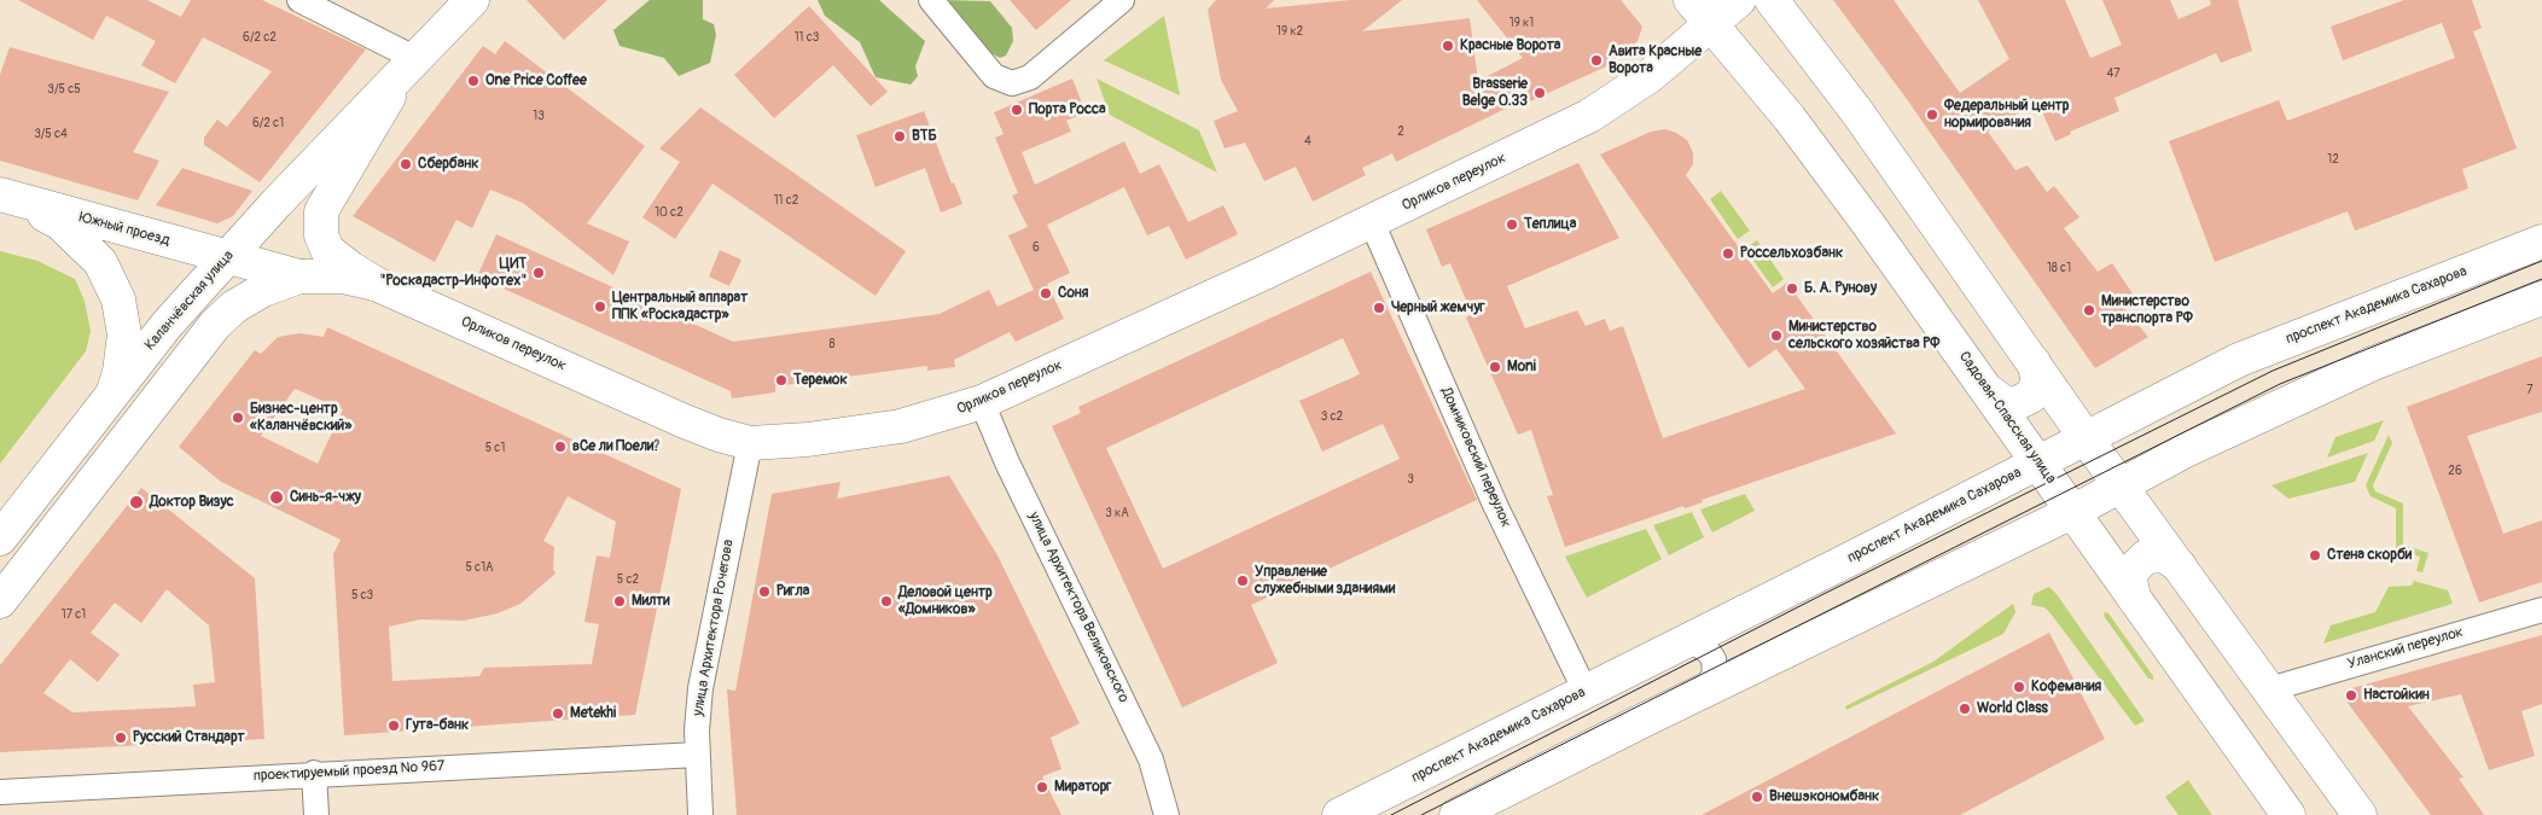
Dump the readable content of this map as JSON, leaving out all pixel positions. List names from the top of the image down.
{
  "streets": {
    "main road": [
      "Орликов переулок",
      "Южный проезд",
      "Каланчёвская улица",
      "проспект Академика Сахарова",
      "Садовая-Спасская улица"
    ],
    "street": [
      "Домниковский переулок",
      "улица Архитектора Великовского",
      "улица Архитектора Рочегова",
      "Уланский переулок",
      "проектируемый проезд № 967"
    ]
  },
  "crossings": [
    ["Орликов переулок", "Южный проезд"],
    ["Орликов переулок", "Каланчёвская улица"],
    ["Орликов переулок", "Садовая-Спасская улица"],
    ["Орликов переулок", "Домниковский переулок"],
    ["Орликов переулок", "улица Архитектора Великовского"],
    ["Орликов переулок", "улица Архитектора Рочегова"],
    ["Южный проезд", "Каланчёвская улица"],
    ["проспект Академика Сахарова", "Садовая-Спасская улица"],
    ["проспект Академика Сахарова", "Домниковский переулок"],
    ["улица Архитектора Рочегова", "проектируемый проезд № 967"]
  ],
  "places": [
    "Красные Ворота",
    "Авита Красные Ворота",
    "One Price Coffee",
    "Brasserie Belge 0.33",
    "Порта Росса",
    "Федеральный центр нормирования",
    "ВТБ",
    "Сбербанк",
    "Теплица",
    "Россельхозбанк",
    "ЦИТ \"Роскадастр-Инфотех\"",
    "Б. А. Рунову",
    "Соня",
    "Центральный аппарат ППК «Роскадастр»",
    "Черный жемчуг",
    "Министерство транспорта РФ",
    "Министерство сельского хозяйства РФ",
    "Moni",
    "Теремок",
    "Бизнес-центр «Каланчёвский»",
    "вСе ли Поели?",
    "Синь-я-чжу",
    "Доктор Визус",
    "Стена скорби",
    "Управление служебными зданиями",
    "Ригла",
    "Милти",
    "Деловой центр «Домников»",
    "Кофемания",
    "Настойкин",
    "World Class",
    "Metekhi",
    "Гута-банк",
    "Русский Стандарт",
    "Мираторг",
    "Внешэкономбанк"
  ],
  "house_numbers": [
    "19 к1",
    "19 к2",
    "6/2 с2",
    "11 с3",
    "47",
    "3/5 с5",
    "13",
    "6/2 с1",
    "2",
    "3/5 с4",
    "4",
    "12",
    "11 с2",
    "10 с2",
    "6",
    "18 с1",
    "8",
    "7",
    "3 с2",
    "5 с1",
    "26",
    "3",
    "3 кА",
    "5 с1А",
    "5 с2",
    "5 с3",
    "17 с1"
  ]
}
